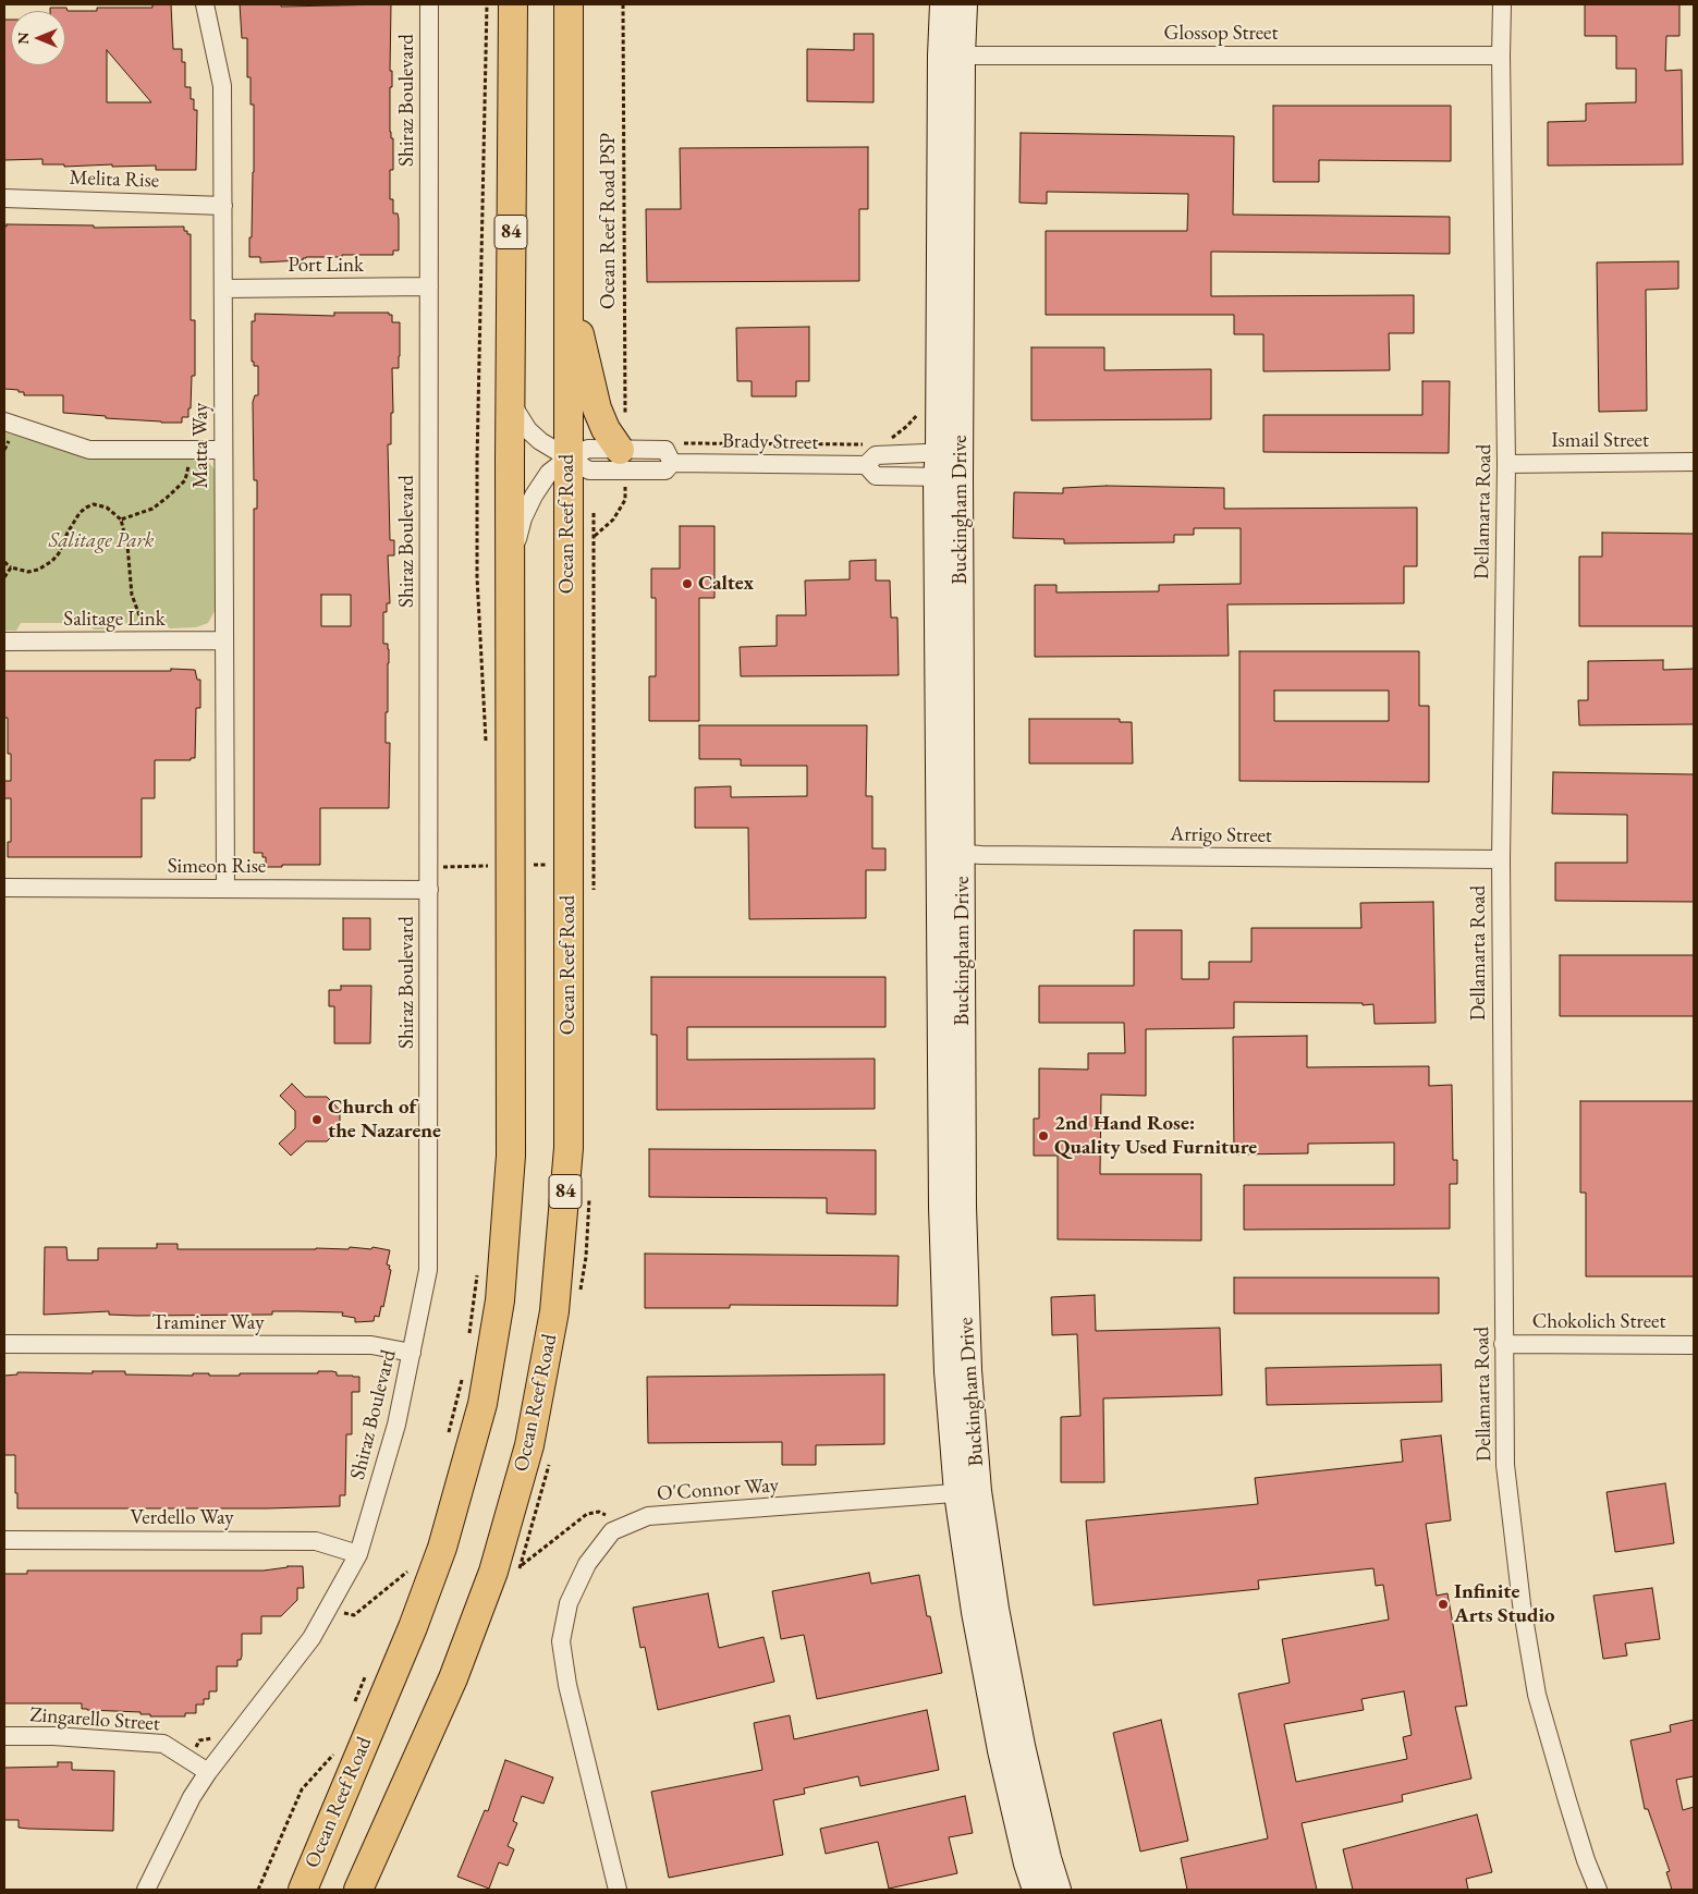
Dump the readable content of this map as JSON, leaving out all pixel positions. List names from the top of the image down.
{
  "streets": {
    "main road": ["84", "Ocean Reef Road"],
    "street": [
      "Glossop Street",
      "Shiraz Boulevard",
      "Melita Rise",
      "Port Link",
      "Ismail Street",
      "Brady Street",
      "Matta Way",
      "Buckingham Drive",
      "Dellamarta Road",
      "Salitage Link",
      "Arrigo Street",
      "Simeon Rise",
      "Chokolich Street",
      "Traminer Way",
      "O'Connor Way",
      "Verdello Way",
      "Zingarello Street"
    ],
    "path": ["Ocean Reef Road PSP"]
  },
  "crossings": [
    ["Glossop Street", "Buckingham Drive"],
    ["Glossop Street", "Dellamarta Road"],
    ["Shiraz Boulevard", "Port Link"],
    ["Shiraz Boulevard", "Simeon Rise"],
    ["Shiraz Boulevard", "Traminer Way"],
    ["Shiraz Boulevard", "Verdello Way"],
    ["Shiraz Boulevard", "Zingarello Street"],
    ["Melita Rise", "Matta Way"],
    ["Ocean Reef Road PSP", "Brady Street"],
    ["Port Link", "Matta Way"],
    ["Ismail Street", "Dellamarta Road"],
    ["Brady Street", "Buckingham Drive"],
    ["Brady Street", "Ocean Reef Road"],
    ["Matta Way", "Salitage Link"],
    ["Matta Way", "Simeon Rise"],
    ["Buckingham Drive", "Arrigo Street"],
    ["Buckingham Drive", "O'Connor Way"],
    ["Dellamarta Road", "Arrigo Street"],
    ["Dellamarta Road", "Chokolich Street"]
  ],
  "parks": ["Salitage Park"],
  "places": [
    "Caltex",
    "Church of the Nazarene",
    "2nd Hand Rose: Quality Used Furniture",
    "Infinite Arts Studio"
  ],
  "north": "left"
}
